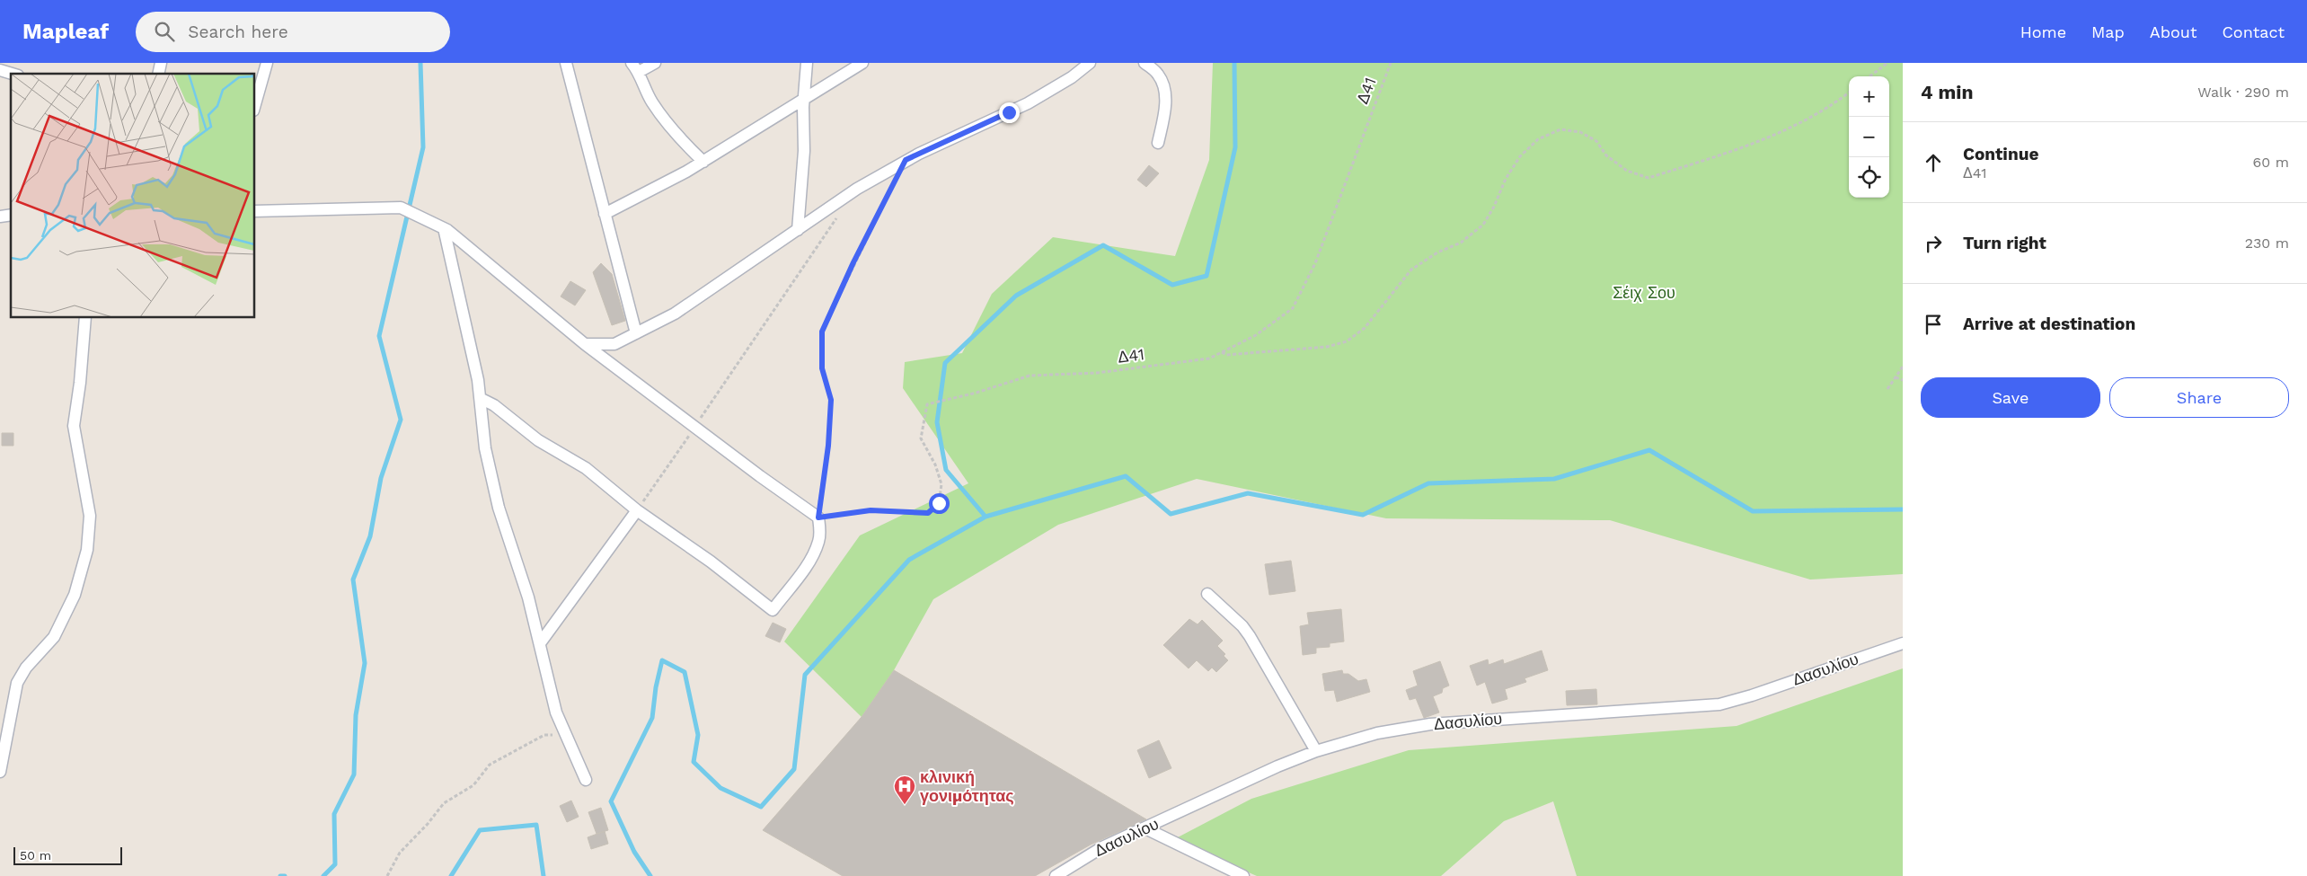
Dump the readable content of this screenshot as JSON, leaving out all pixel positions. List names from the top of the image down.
{
  "streets": {
    "street": ["Δασυλίου"],
    "path": ["Δ41"]
  },
  "parks": ["Σέιχ Σου"],
  "places": {
    "hospital": ["κλινική γονιμότητας"]
  },
  "scale_bar": "50 m",
  "page": {
    "header": "Mapleaf",
    "search": "Search here",
    "nav": [
      "Home",
      "Map",
      "About",
      "Contact"
    ],
    "heading": ["4 min", "Walk · 290 m"],
    "map_buttons": ["+", "−"],
    "list": [
      ["Continue", "Δ41", "60 m"],
      ["Turn right", "230 m"],
      "Arrive at destination"
    ],
    "buttons": ["Save", "Share"],
    "scale": "50 m"
  }
}
